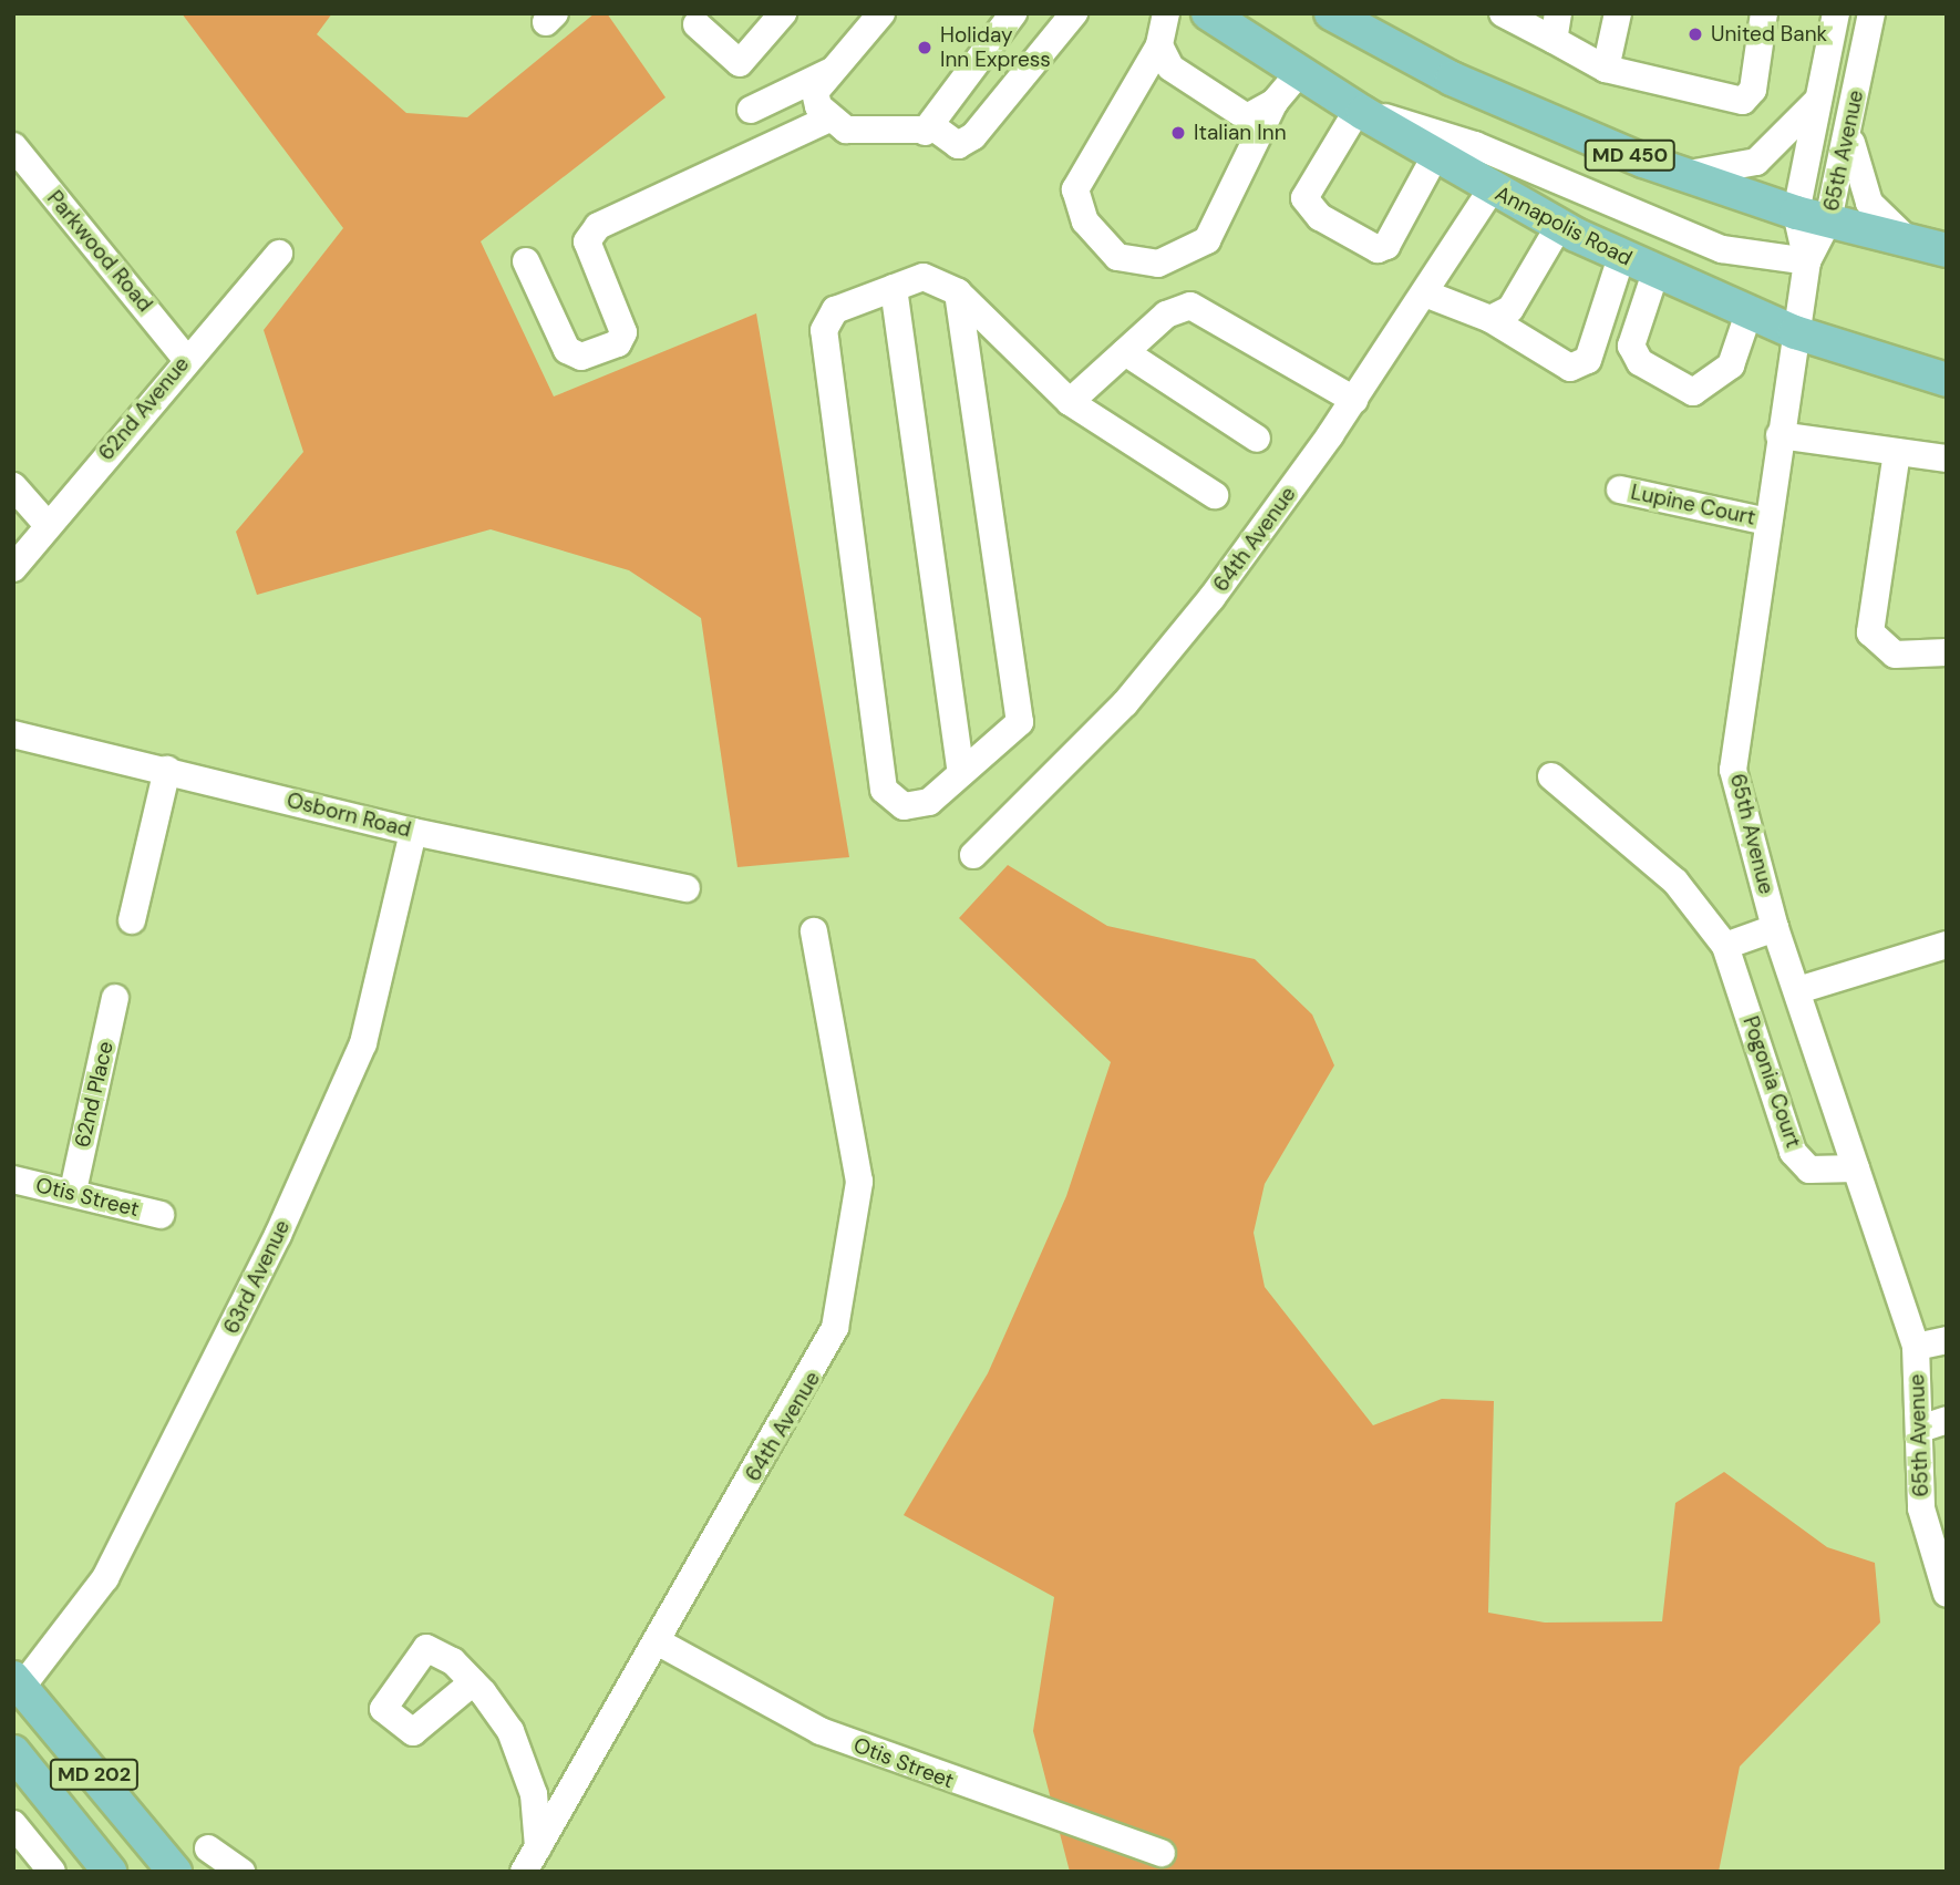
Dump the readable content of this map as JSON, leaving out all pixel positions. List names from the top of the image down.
{
  "streets": {
    "main road": ["MD 450", "Annapolis Road", "MD 202"],
    "street": [
      "65th Avenue",
      "Parkwood Road",
      "62nd Avenue",
      "Lupine Court",
      "64th Avenue",
      "Osborn Road",
      "Pogonia Court",
      "62nd Place",
      "Otis Street",
      "63rd Avenue"
    ]
  },
  "crossings": [
    ["65th Avenue", "MD 450"],
    ["65th Avenue", "Annapolis Road"],
    ["65th Avenue", "Lupine Court"],
    ["65th Avenue", "Pogonia Court"],
    ["Annapolis Road", "64th Avenue"],
    ["Parkwood Road", "62nd Avenue"],
    ["64th Avenue", "Otis Street"],
    ["Osborn Road", "63rd Avenue"],
    ["62nd Place", "Otis Street"],
    ["63rd Avenue", "MD 202"]
  ],
  "places": ["United Bank", "Holiday Inn Express", "Italian Inn"]
}
